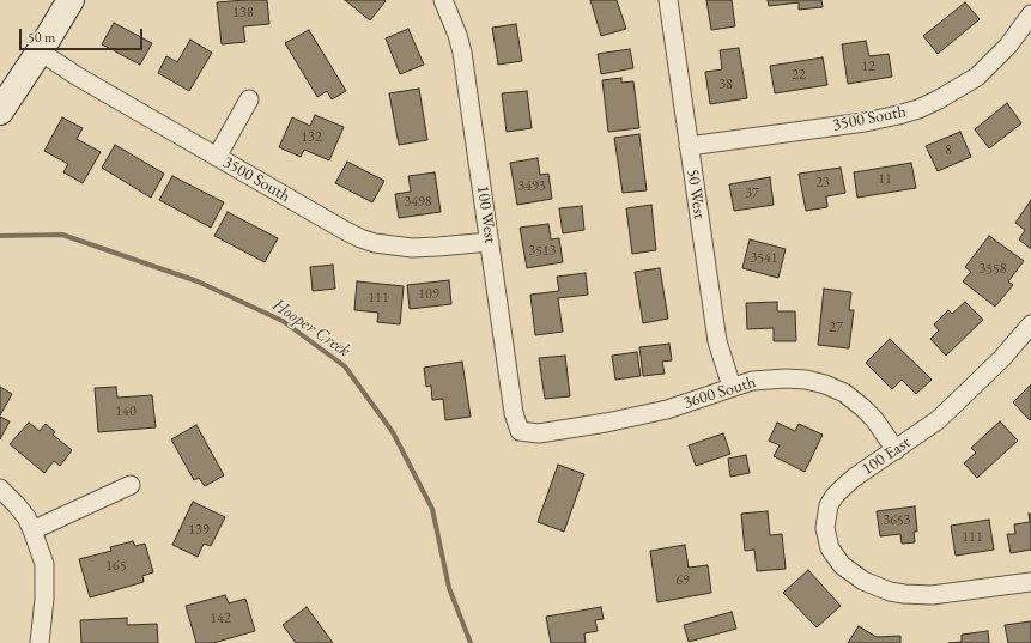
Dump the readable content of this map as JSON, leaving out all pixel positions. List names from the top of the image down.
{
  "streets": {
    "street": [
      "3500 South",
      "50 West",
      "100 West",
      "3600 South",
      "100 East"
    ]
  },
  "crossings": [
    ["3500 South", "50 West"],
    ["3500 South", "100 West"],
    ["50 West", "3600 South"],
    ["100 West", "3600 South"],
    ["3600 South", "100 East"]
  ],
  "water": ["Hooper Creek"],
  "house_numbers": [
    "138",
    "12",
    "22",
    "38",
    "132",
    "8",
    "11",
    "23",
    "3493",
    "37",
    "3498",
    "3513",
    "3541",
    "3558",
    "109",
    "111",
    "27",
    "140",
    "3653",
    "139",
    "111",
    "165",
    "69",
    "142"
  ],
  "scale_bar": "50 m"
}
